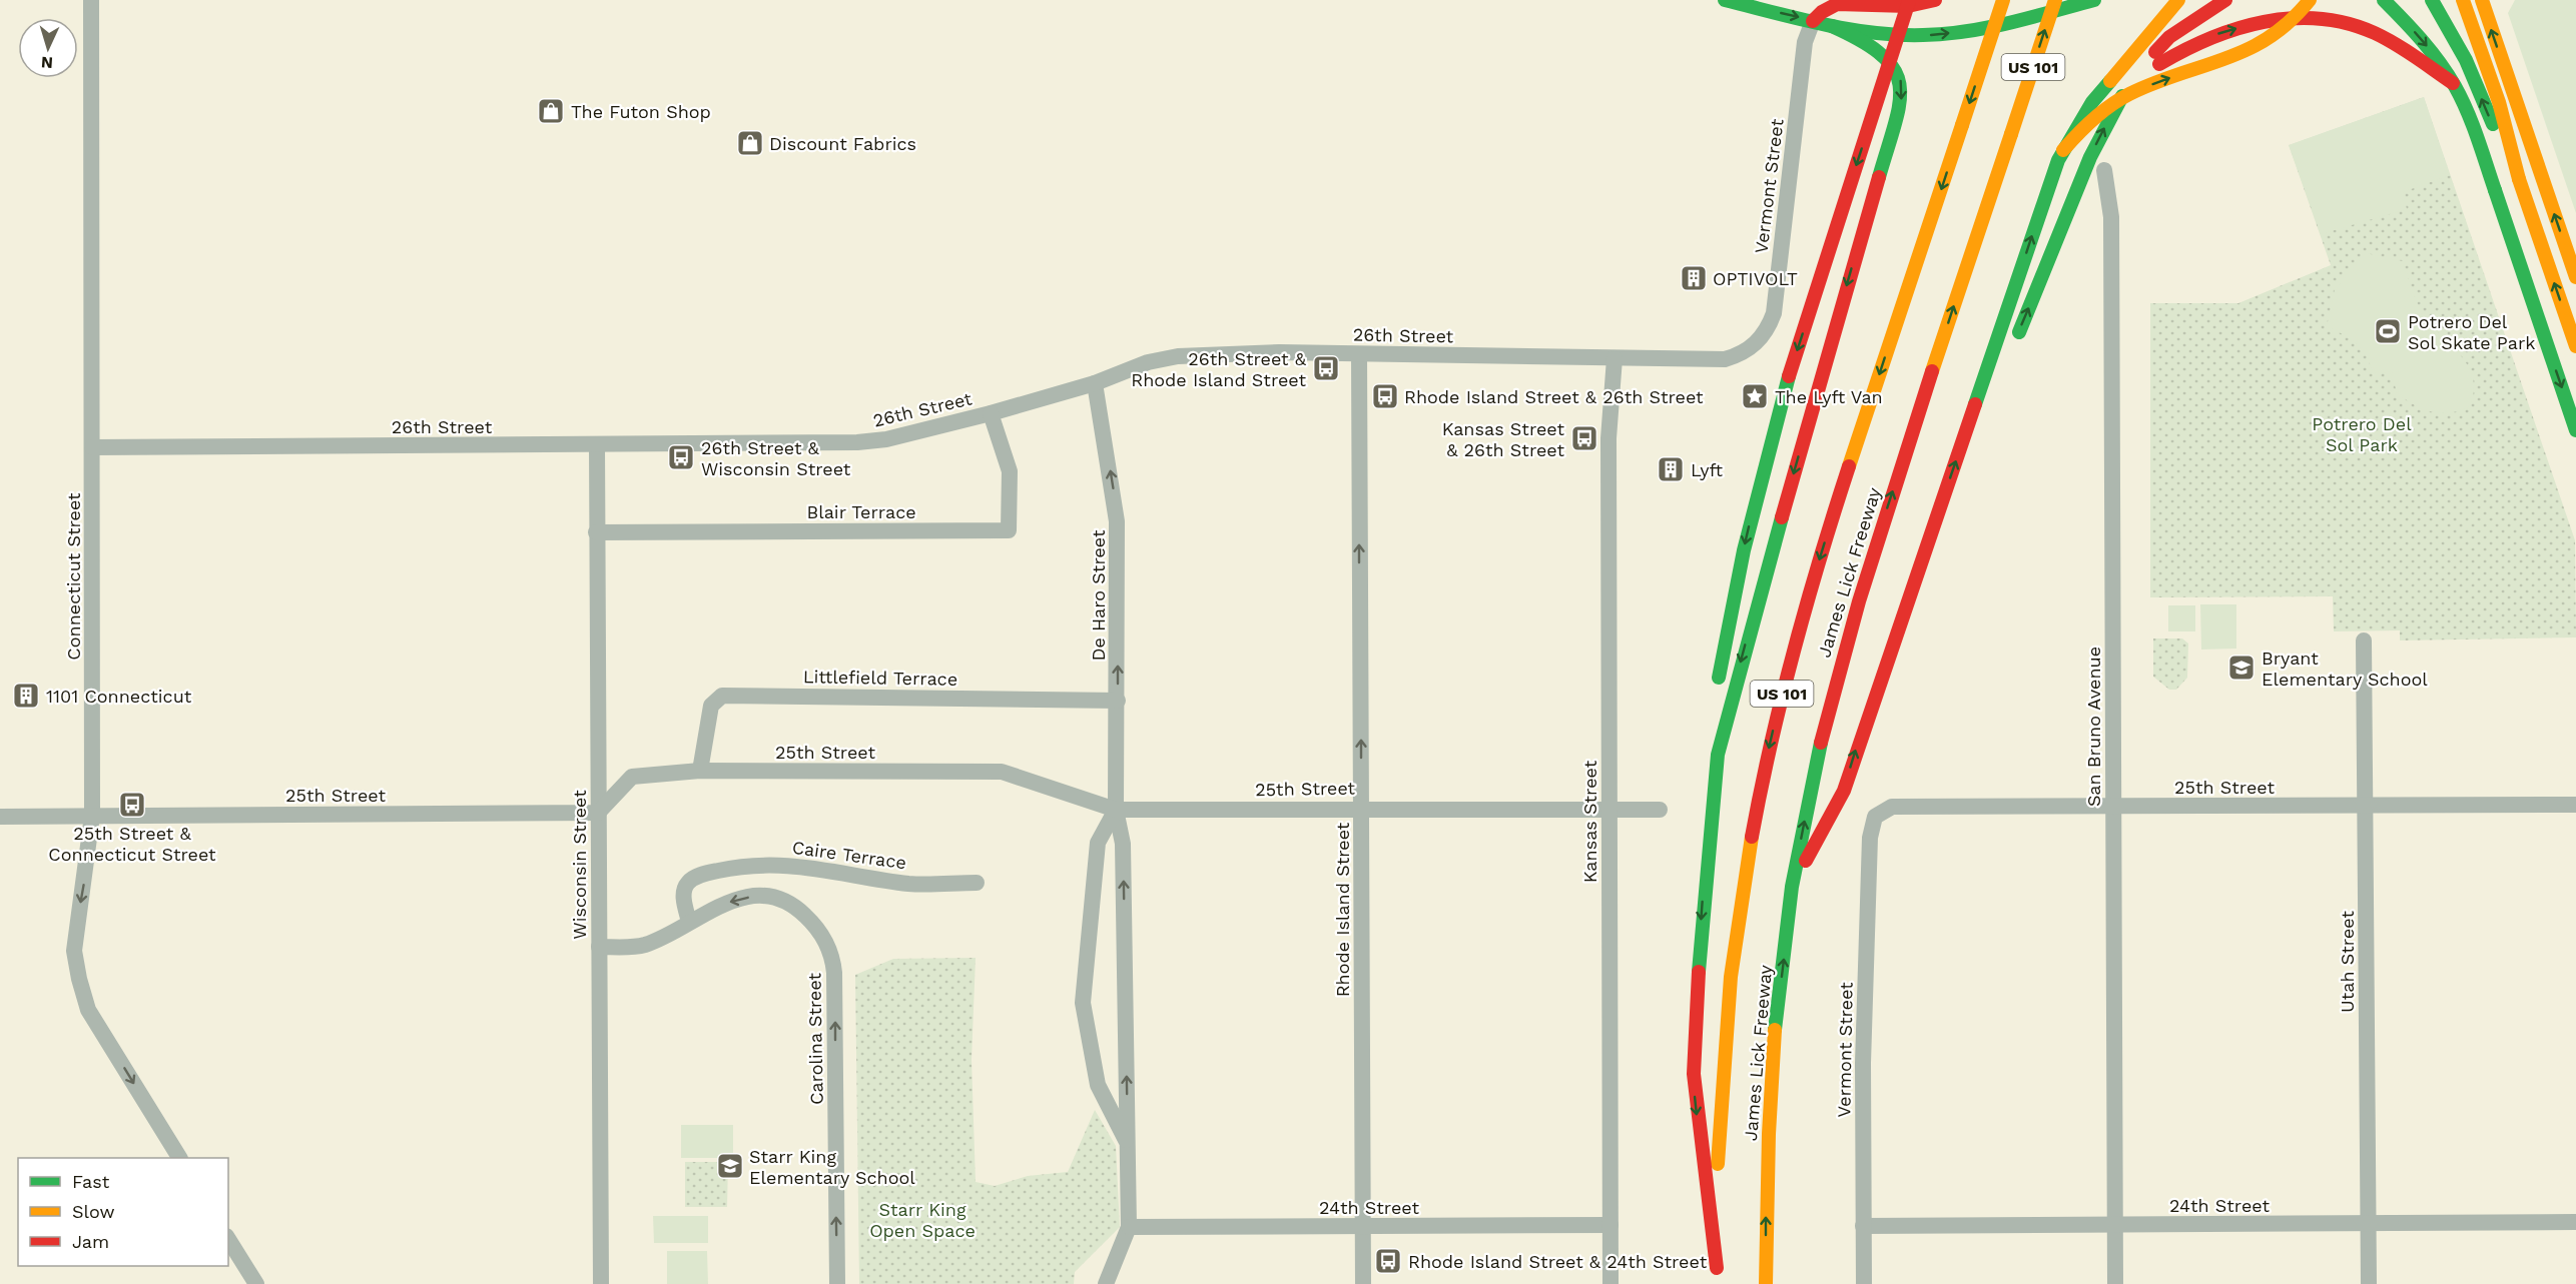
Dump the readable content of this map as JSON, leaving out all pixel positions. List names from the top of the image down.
{
  "streets": {
    "main road": ["US 101", "James Lick Freeway"],
    "street": [
      "Vermont Street",
      "26th Street",
      "Blair Terrace",
      "Connecticut Street",
      "De Haro Street",
      "Littlefield Terrace",
      "San Bruno Avenue",
      "25th Street",
      "Kansas Street",
      "Caire Terrace",
      "Wisconsin Street",
      "Rhode Island Street",
      "Utah Street",
      "Carolina Street",
      "24th Street"
    ]
  },
  "crossings": [
    ["Vermont Street", "26th Street"],
    ["Vermont Street", "25th Street"],
    ["Vermont Street", "24th Street"],
    ["26th Street", "Blair Terrace"],
    ["26th Street", "Connecticut Street"],
    ["26th Street", "De Haro Street"],
    ["26th Street", "Kansas Street"],
    ["26th Street", "Wisconsin Street"],
    ["26th Street", "Rhode Island Street"],
    ["Blair Terrace", "Wisconsin Street"],
    ["Connecticut Street", "25th Street"],
    ["De Haro Street", "Littlefield Terrace"],
    ["De Haro Street", "25th Street"],
    ["De Haro Street", "24th Street"],
    ["Littlefield Terrace", "25th Street"],
    ["San Bruno Avenue", "25th Street"],
    ["San Bruno Avenue", "24th Street"],
    ["25th Street", "Kansas Street"],
    ["25th Street", "Wisconsin Street"],
    ["25th Street", "Rhode Island Street"],
    ["25th Street", "Utah Street"],
    ["Kansas Street", "24th Street"],
    ["Caire Terrace", "Carolina Street"],
    ["Wisconsin Street", "Carolina Street"],
    ["Rhode Island Street", "24th Street"],
    ["Utah Street", "24th Street"]
  ],
  "one_way": ["Rhode Island Street"],
  "parks": ["Potrero Del Sol Park", "Starr King Open Space"],
  "places": {
    "shop": ["The Futon Shop", "Discount Fabrics"],
    "building": ["OPTIVOLT", "Lyft", "1101 Connecticut"],
    "sports": ["Potrero Del Sol Skate Park"],
    "bus stop": [
      "26th Street & Rhode Island Street",
      "Rhode Island Street & 26th Street",
      "Kansas Street & 26th Street",
      "26th Street & Wisconsin Street",
      "25th Street & Connecticut Street",
      "Rhode Island Street & 24th Street"
    ],
    "place": ["The Lyft Van"],
    "school or university": ["Bryant Elementary School", "Starr King Elementary School"]
  },
  "legend": ["Fast", "Slow", "Jam"],
  "north": "bottom"
}
